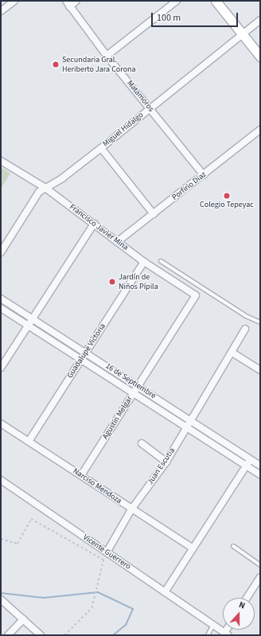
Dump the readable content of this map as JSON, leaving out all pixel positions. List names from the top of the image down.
{
  "streets": {
    "street": [
      "Matamoros",
      "Miguel Hidalgo",
      "Porfirio Díaz",
      "Francisco Javier Mina",
      "Guadalupe Victoria",
      "16 de Septiembre",
      "Agustín Melgar",
      "Juan Escutia",
      "Narciso Mendoza",
      "Vicente Guerrero"
    ]
  },
  "crossings": [
    ["Matamoros", "Miguel Hidalgo"],
    ["Matamoros", "Porfirio Díaz"],
    ["Miguel Hidalgo", "Francisco Javier Mina"],
    ["Porfirio Díaz", "Francisco Javier Mina"],
    ["Francisco Javier Mina", "Guadalupe Victoria"],
    ["Francisco Javier Mina", "Agustín Melgar"],
    ["Guadalupe Victoria", "16 de Septiembre"],
    ["Guadalupe Victoria", "Narciso Mendoza"],
    ["16 de Septiembre", "Agustín Melgar"],
    ["16 de Septiembre", "Juan Escutia"],
    ["Agustín Melgar", "Narciso Mendoza"],
    ["Juan Escutia", "Narciso Mendoza"],
    ["Juan Escutia", "Vicente Guerrero"]
  ],
  "places": ["Secundaria Gral. Heriberto Jara Corona", "Colegio Tepeyac", "Jardín de Niños Pípila"],
  "scale_bar": "100 m",
  "north": "top"
}
